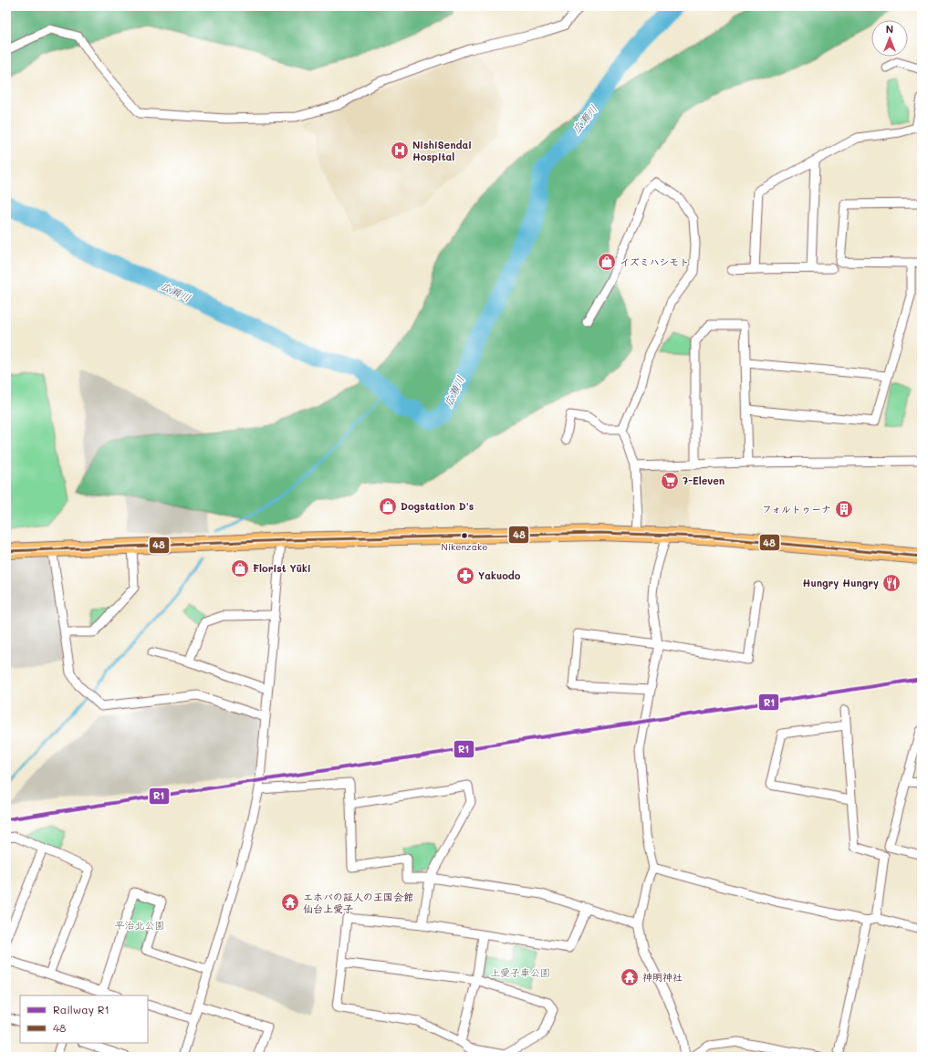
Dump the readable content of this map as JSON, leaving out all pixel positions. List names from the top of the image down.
{
  "water": ["広瀬川"],
  "parks": ["平治北公園", "上愛子車公園"],
  "places": {
    "hospital": ["NishiSendai Hospital"],
    "shop": ["イズミハシモト", "Dogstation D's", "Florist Yūki"],
    "supermarket": ["7-Eleven"],
    "building": ["フォルトゥーナ"],
    "other": ["Nikenzake"],
    "pharmacy": ["Yakuodo"],
    "restaurant": ["Hungry Hungry"],
    "temple": ["エホバの証人の王国会館 仙台上愛子", "神明神社"]
  },
  "lines": ["transit line 48", "rail line R1"],
  "legend": ["Railway R1", "48"],
  "north": "top"
}
